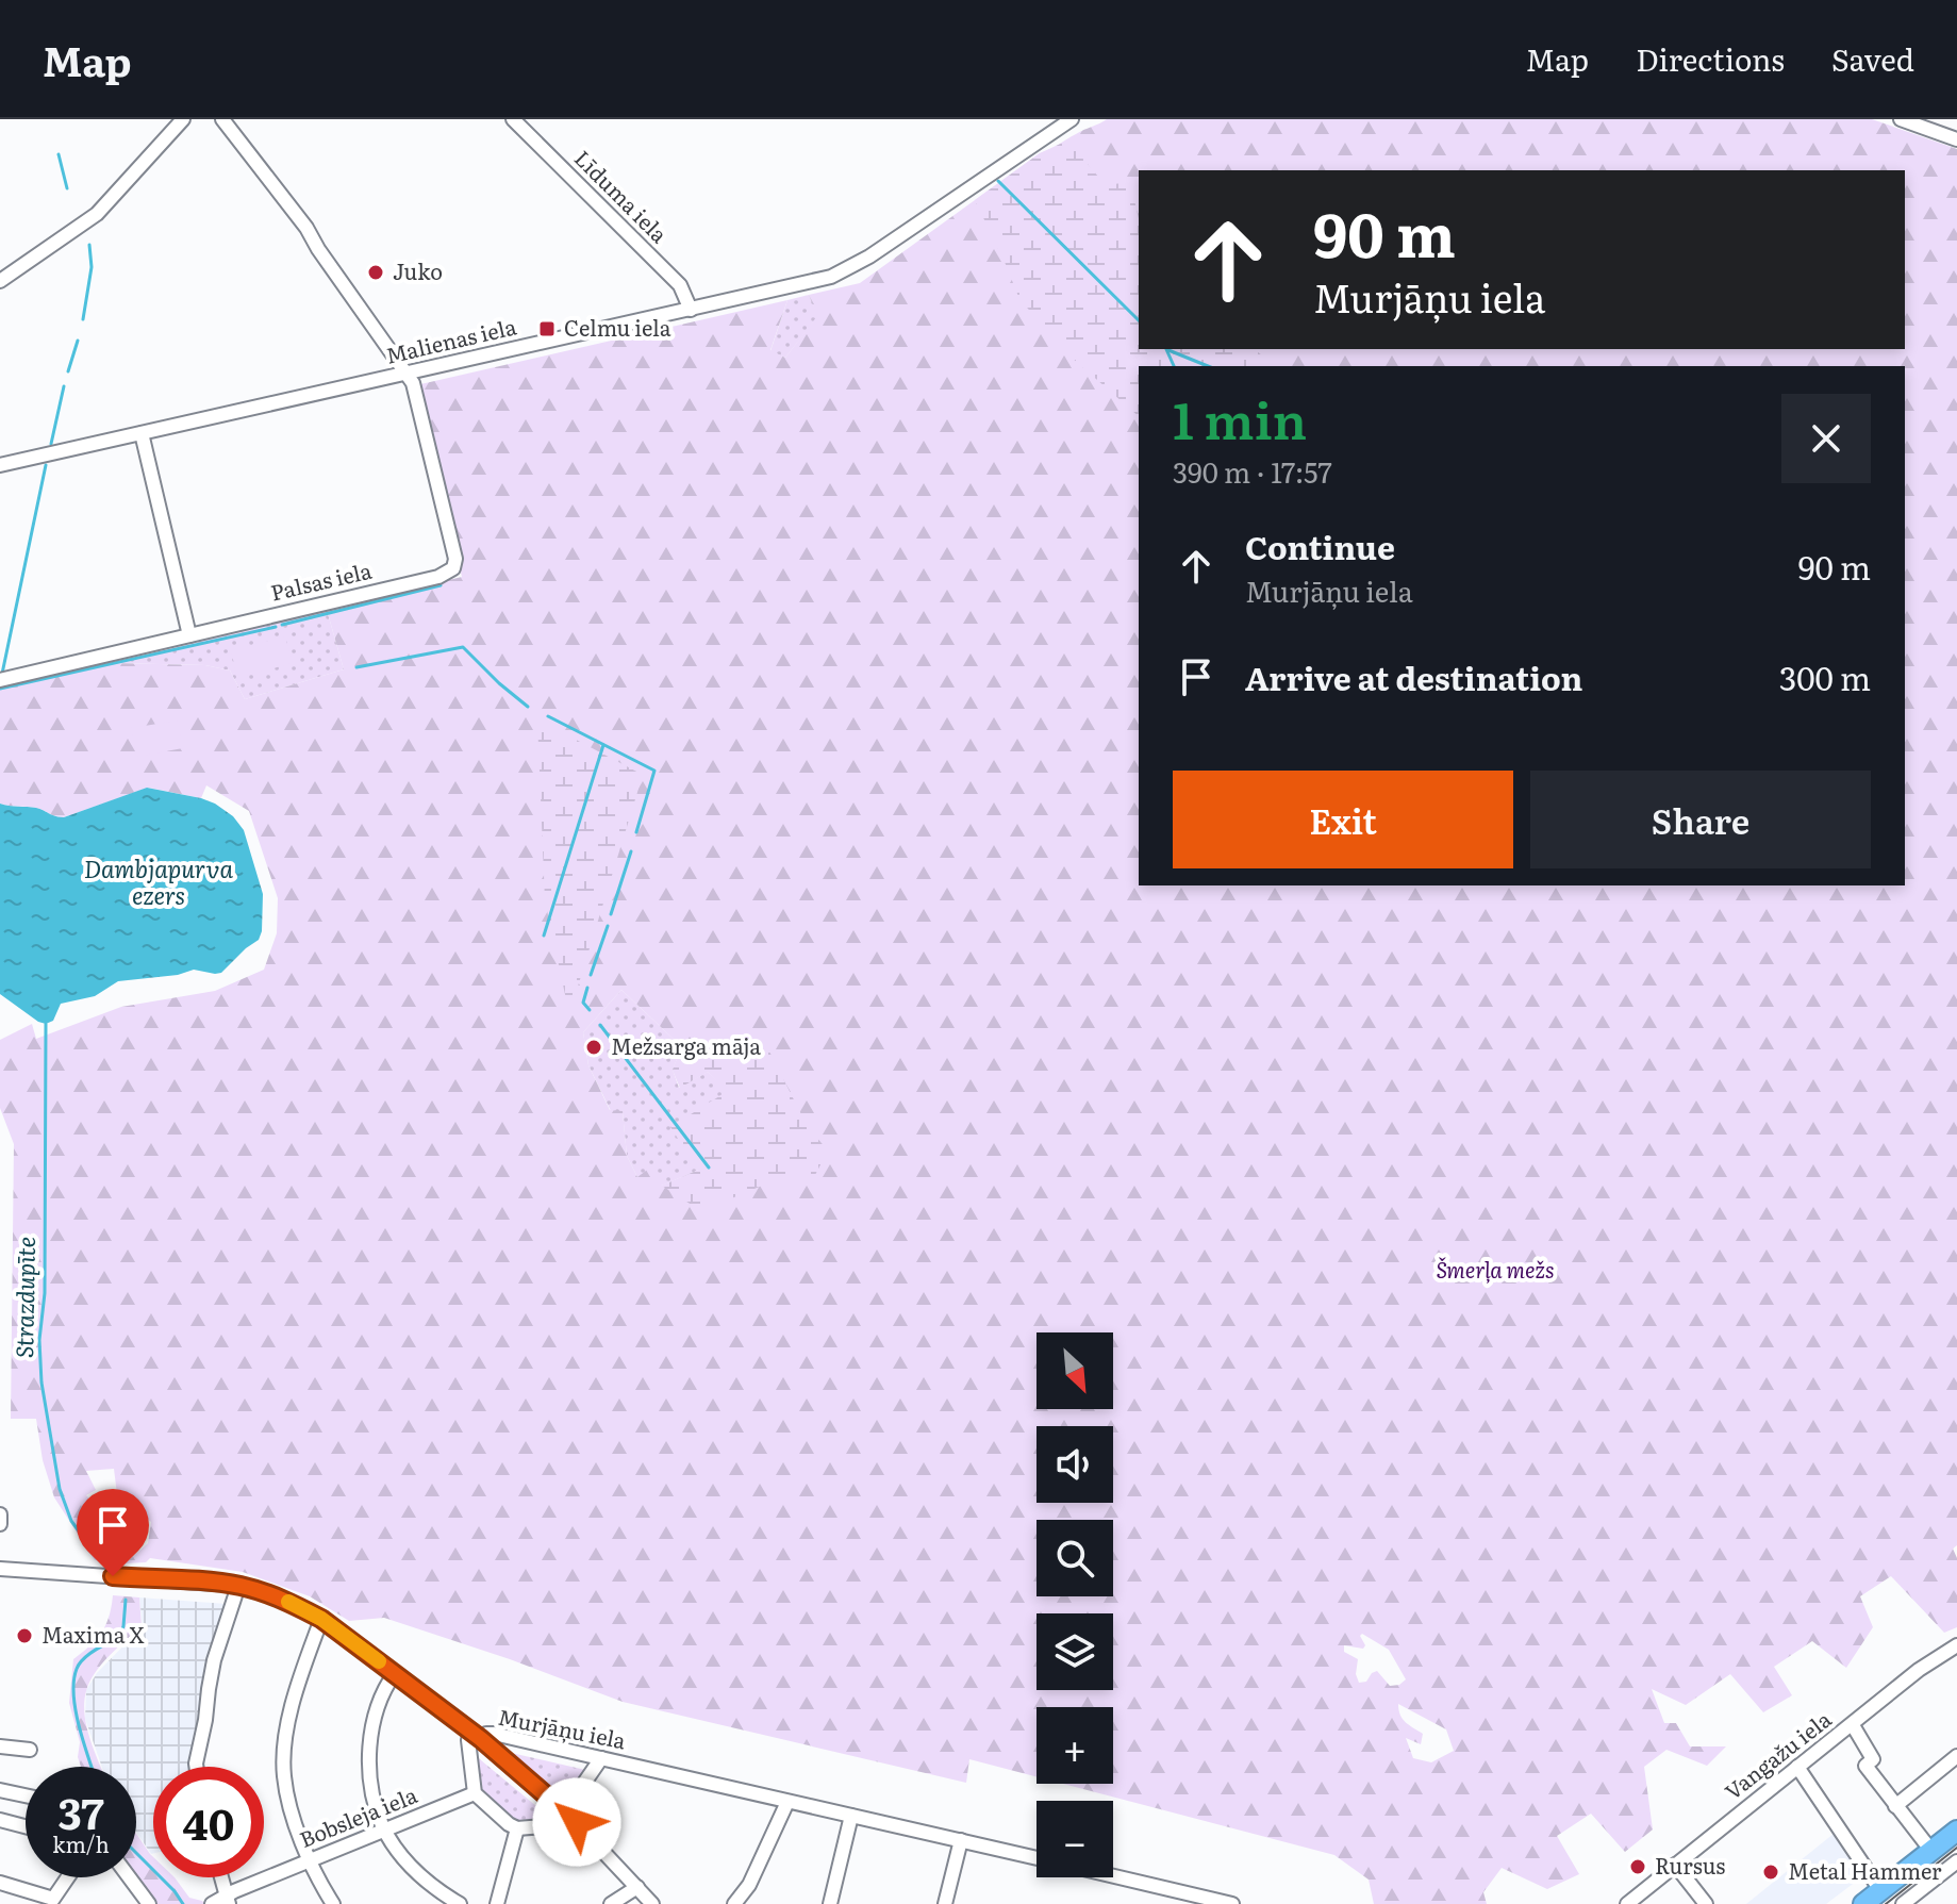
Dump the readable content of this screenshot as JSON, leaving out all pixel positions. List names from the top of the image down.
{
  "streets": {
    "street": [
      "Līduma iela",
      "Malienas iela",
      "Palsas iela",
      "Murjāņu iela",
      "Vangažu iela",
      "Bobsleja iela"
    ]
  },
  "crossings": [
    ["Līduma iela", "Malienas iela"],
    ["Malienas iela", "Palsas iela"]
  ],
  "water": ["Dambjapurva ezers", "Strazdupīte"],
  "parks": ["Šmerļa mežs"],
  "places": {
    "other": [
      "Juko",
      "Mežsarga māja",
      "Maxima X",
      "Rursus",
      "Metal Hammer"
    ],
    "transit": ["Celmu iela"]
  },
  "north": "bottom right",
  "page": {
    "header": "Map",
    "nav": ["Map", "Directions", "Saved"],
    "turn": ["90 m", "Murjāņu iela"],
    "heading": ["1 min", "390 m · 17:57"],
    "list": [
      {
        "name": "Continue",
        "note": "Murjāņu iela",
        "value": "90 m"
      },
      {
        "name": "Arrive at destination",
        "value": "300 m"
      }
    ],
    "buttons": ["Exit", "Share"],
    "map_buttons": ["+", "−"],
    "speed": "37 km/h",
    "limit": "40"
  }
}
